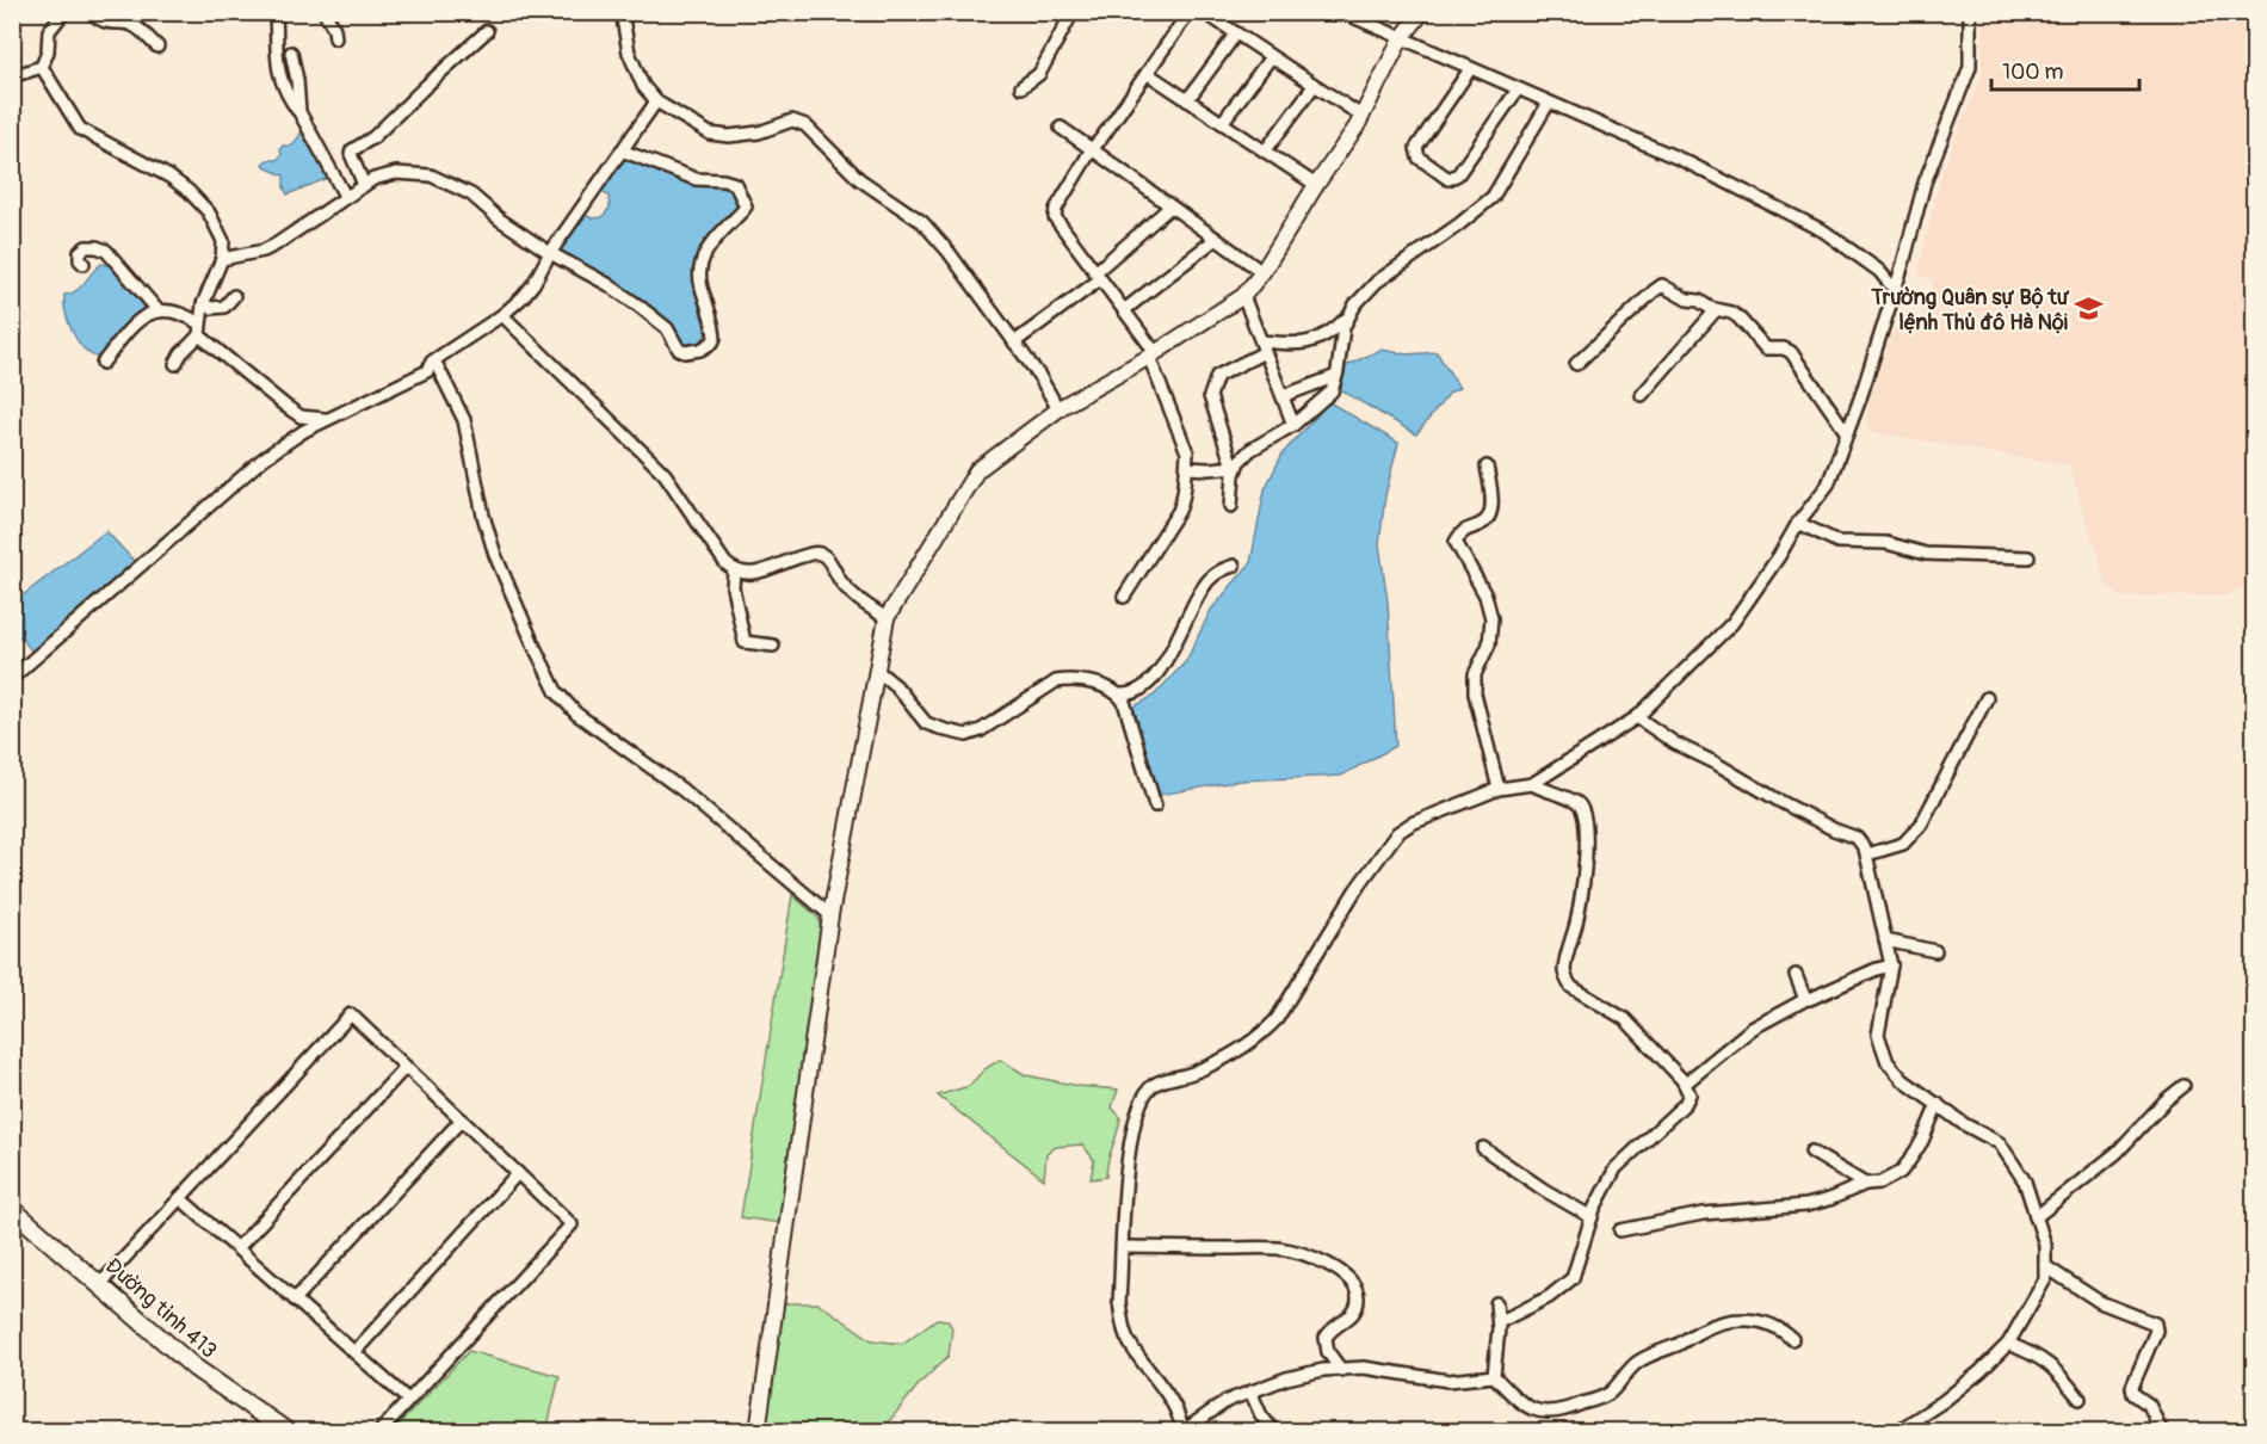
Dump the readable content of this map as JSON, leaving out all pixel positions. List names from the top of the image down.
{
  "streets": {
    "main road": ["Đường tỉnh 413"]
  },
  "places": {
    "school or university": ["Trường Quân sự Bộ tư lệnh Thủ đô Hà Nội"]
  },
  "scale_bar": "100 m"
}
